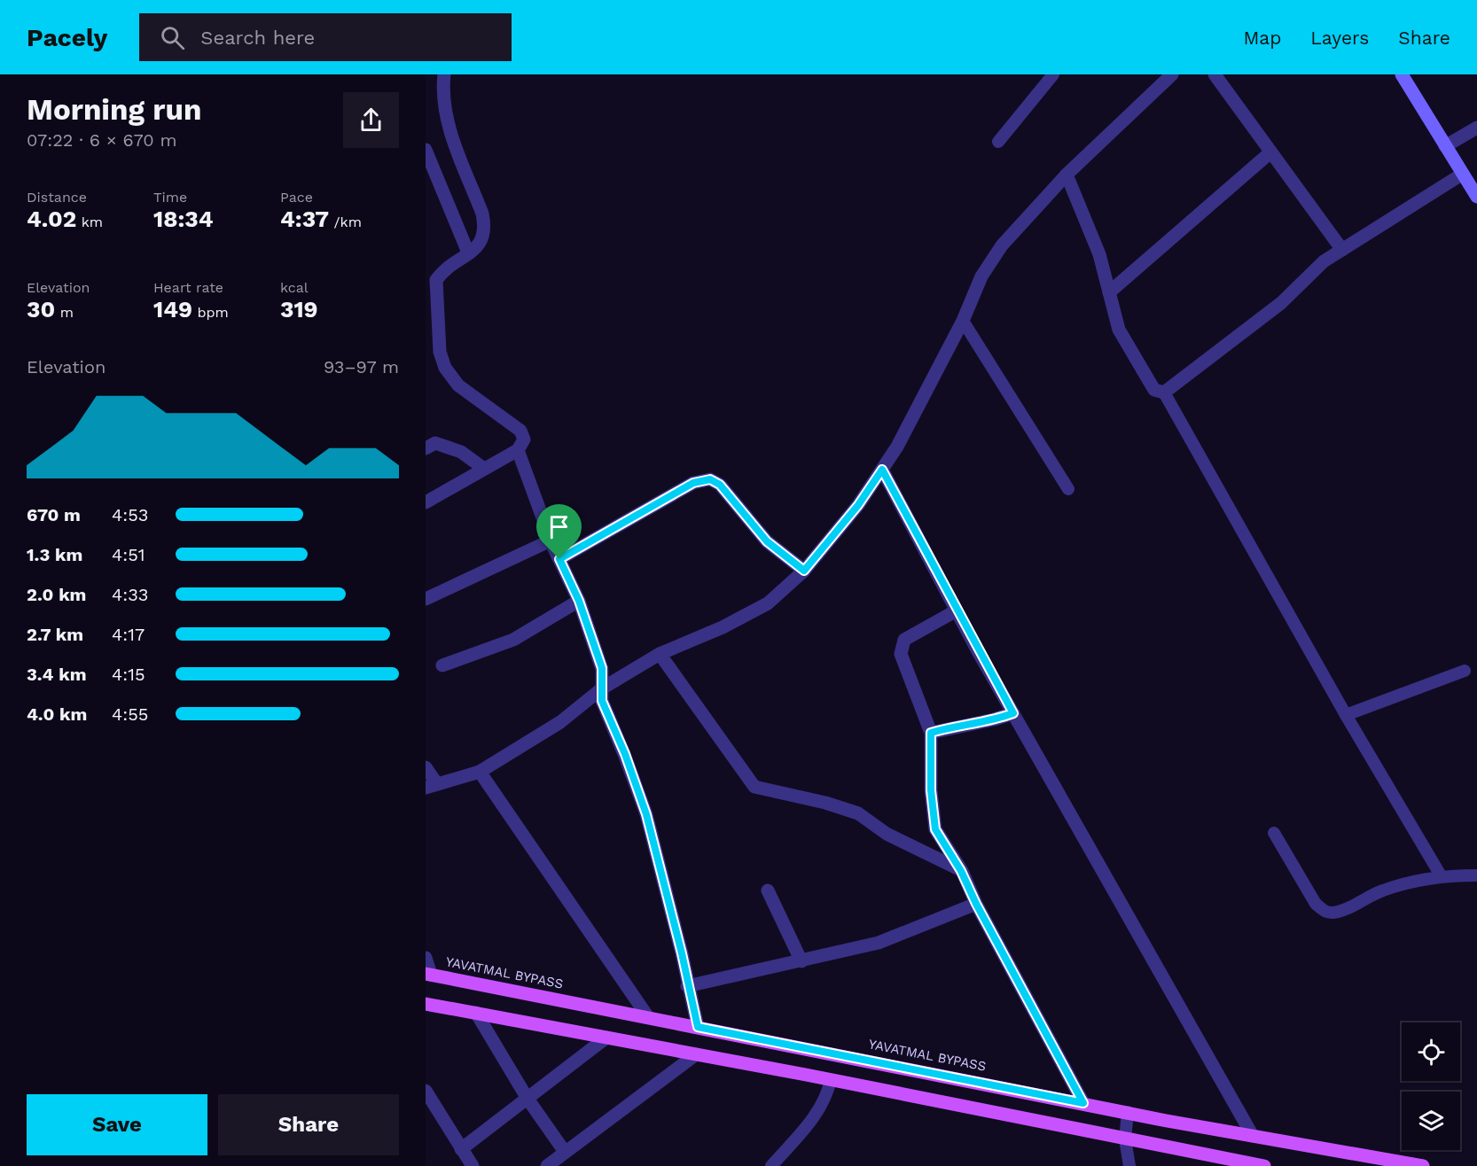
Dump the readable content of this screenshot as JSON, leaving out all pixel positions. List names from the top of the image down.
{
  "streets": {
    "main road": ["YAVATMAL BYPASS"]
  },
  "page": {
    "header": "Pacely",
    "search": "Search here",
    "nav": ["Map", "Layers", "Share"],
    "heading": ["Morning run", "07:22 · 6 × 670 m"],
    "stats": [
      ["Distance", "4.02 km"],
      ["Time", "18:34"],
      ["Pace", "4:37 /km"],
      ["Elevation", "30 m"],
      ["Heart rate", "149 bpm"],
      ["kcal", "319"]
    ],
    "chart": ["Elevation", "93–97 m"],
    "list": [
      {
        "name": "670 m",
        "note": "4:53"
      },
      {
        "name": "1.3 km",
        "note": "4:51"
      },
      {
        "name": "2.0 km",
        "note": "4:33"
      },
      {
        "name": "2.7 km",
        "note": "4:17"
      },
      {
        "name": "3.4 km",
        "note": "4:15"
      },
      {
        "name": "4.0 km",
        "note": "4:55"
      }
    ],
    "buttons": ["Save", "Share"]
  }
}
